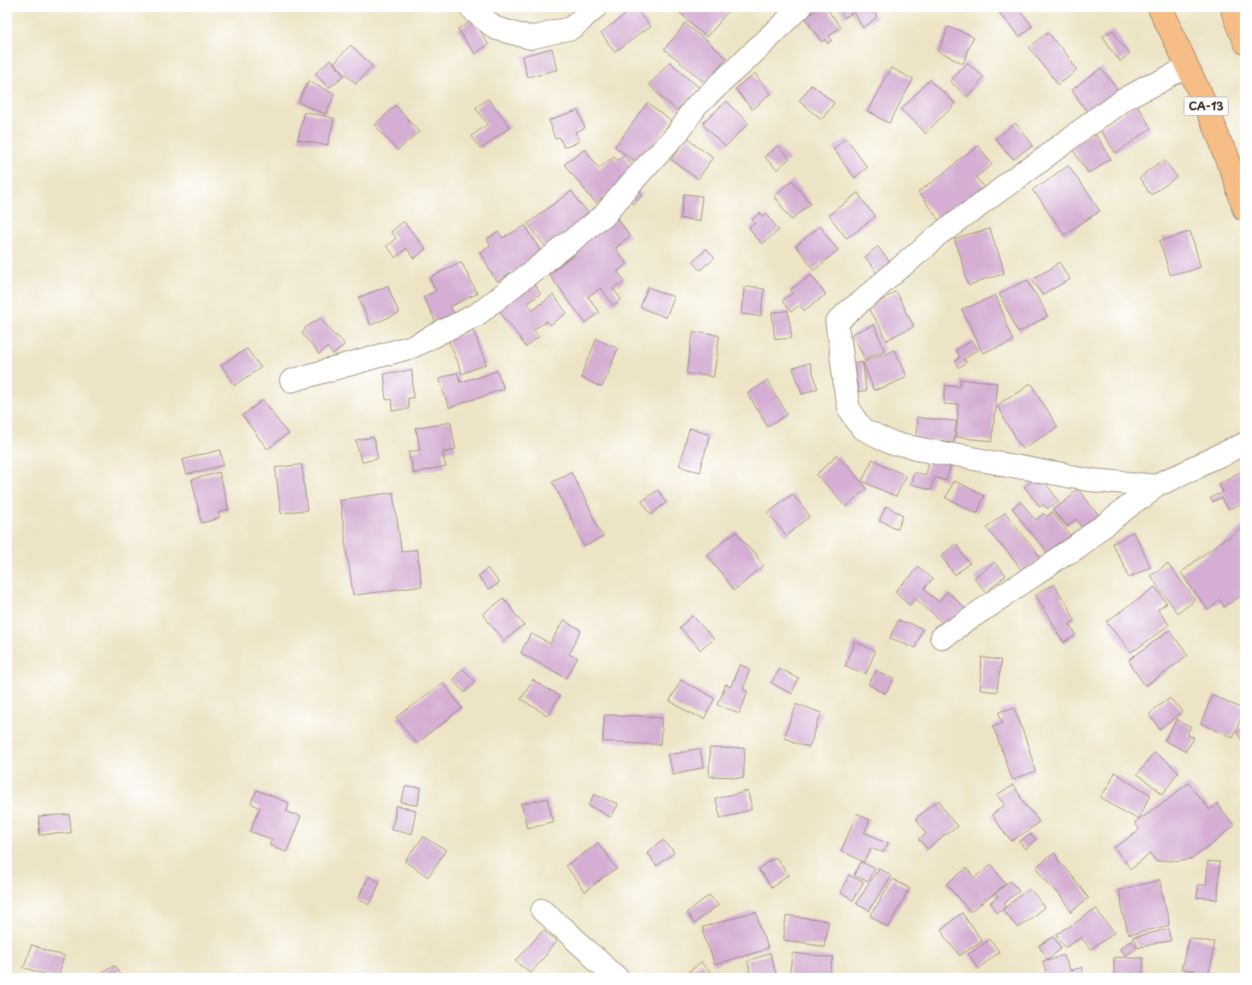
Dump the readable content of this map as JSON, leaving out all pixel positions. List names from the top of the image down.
{
  "streets": {
    "highway": ["CA-13"]
  }
}
